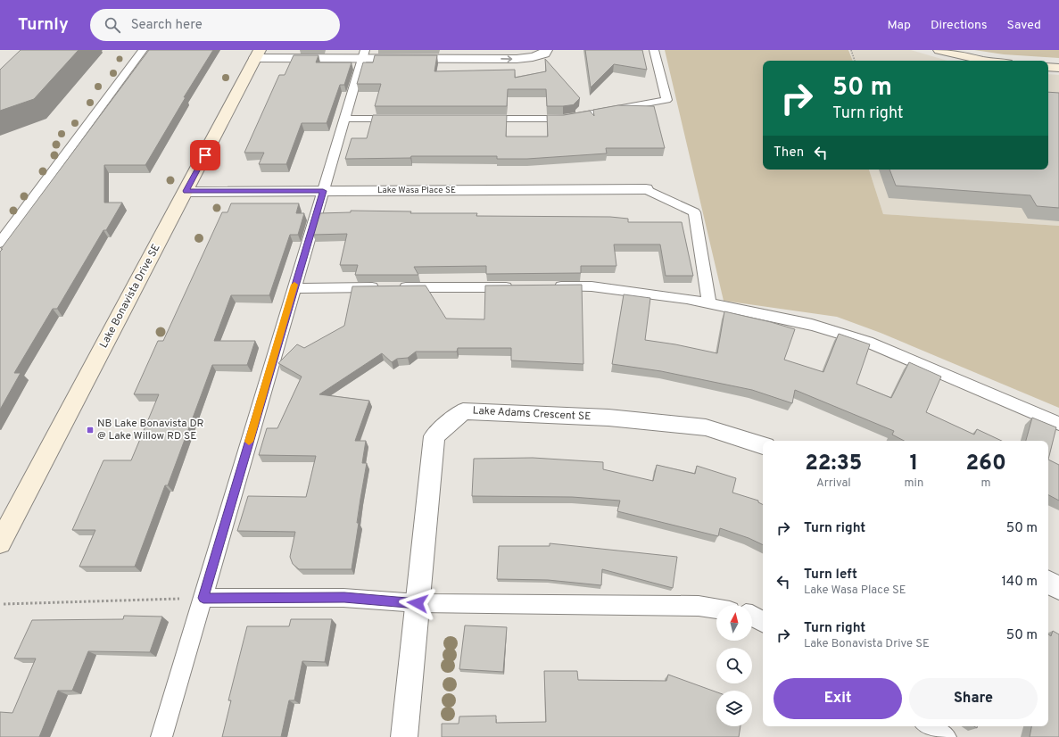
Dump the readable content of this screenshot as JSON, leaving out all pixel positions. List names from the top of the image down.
{
  "streets": {
    "street": ["Lake Wasa Place SE", "Lake Bonavista Drive SE", "Lake Adams Crescent SE"]
  },
  "crossings": [
    ["Lake Wasa Place SE", "Lake Bonavista Drive SE"]
  ],
  "places": {
    "transit": ["NB Lake Bonavista DR @ Lake Willow RD SE"]
  },
  "north": "top",
  "page": {
    "header": "Turnly",
    "search": "Search here",
    "nav": ["Map", "Directions", "Saved"],
    "turn": ["50 m", "Turn right"],
    "then": "Then",
    "eta": [
      "22:35",
      "Arrival",
      "1",
      "min",
      "260",
      "m"
    ],
    "list": [
      {
        "name": "Turn right",
        "value": "50 m"
      },
      {
        "name": "Turn left",
        "note": "Lake Wasa Place SE",
        "value": "140 m"
      },
      {
        "name": "Turn right",
        "note": "Lake Bonavista Drive SE",
        "value": "50 m"
      }
    ],
    "buttons": ["Exit", "Share"]
  }
}
